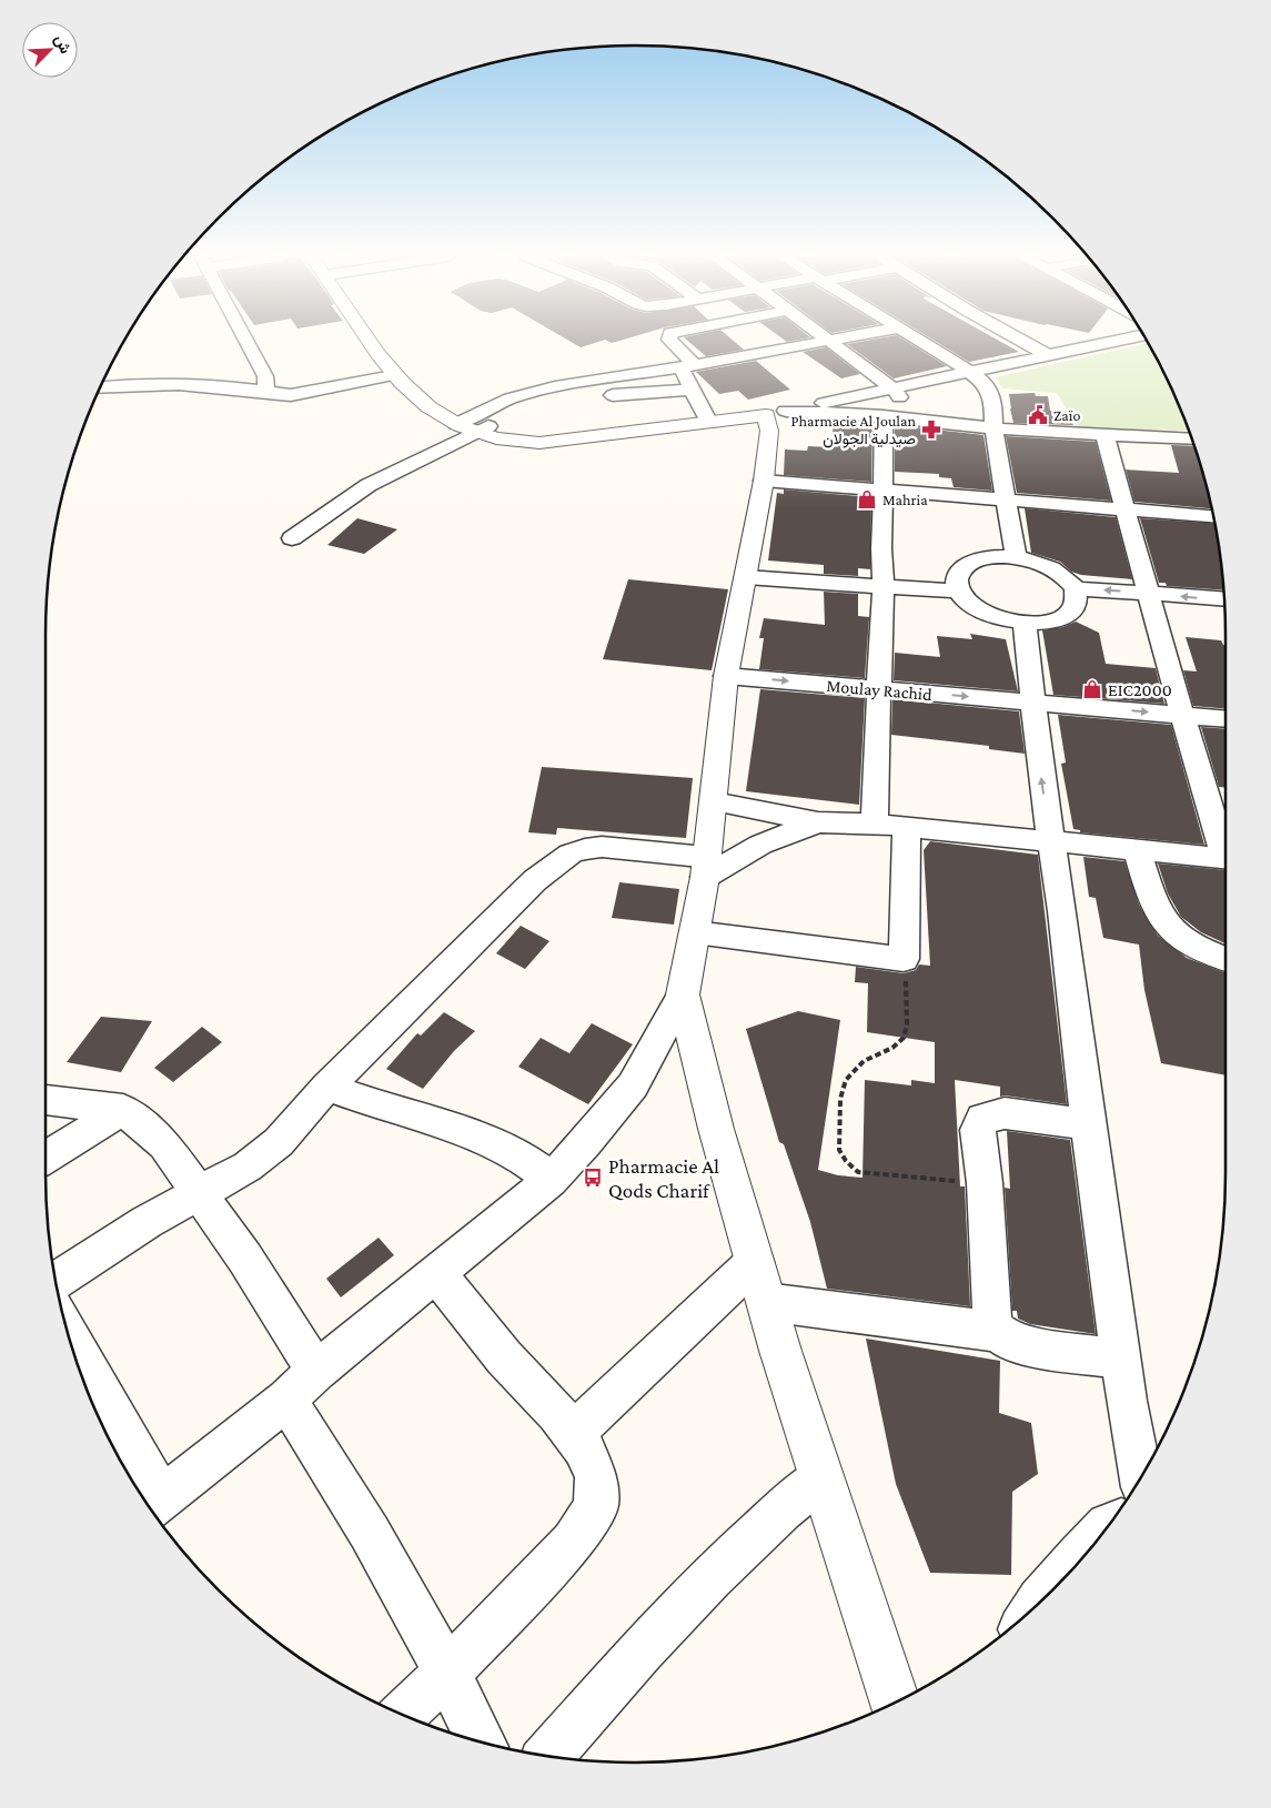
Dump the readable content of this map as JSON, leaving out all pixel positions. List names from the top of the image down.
{
  "streets": {
    "street": ["Moulay Rachid"]
  },
  "places": {
    "public building": ["Zaïo"],
    "pharmacy": ["Pharmacie Al Joulan صيدلية الجولان"],
    "shop": ["Mahria", "EIC2000"],
    "bus stop": ["Pharmacie Al Qods Charif"]
  },
  "north": "top right"
}
